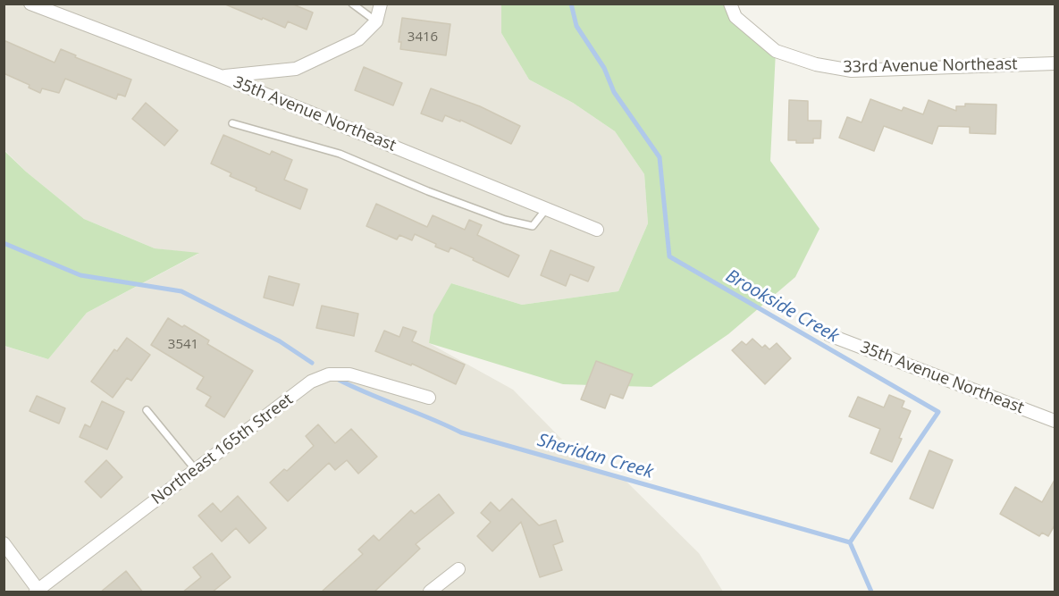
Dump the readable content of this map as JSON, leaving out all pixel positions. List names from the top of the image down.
{
  "streets": {
    "street": ["33rd Avenue Northeast", "35th Avenue Northeast", "Northeast 165th Street"]
  },
  "water": ["Brookside Creek", "Sheridan Creek"],
  "house_numbers": ["3416", "3541"]
}
